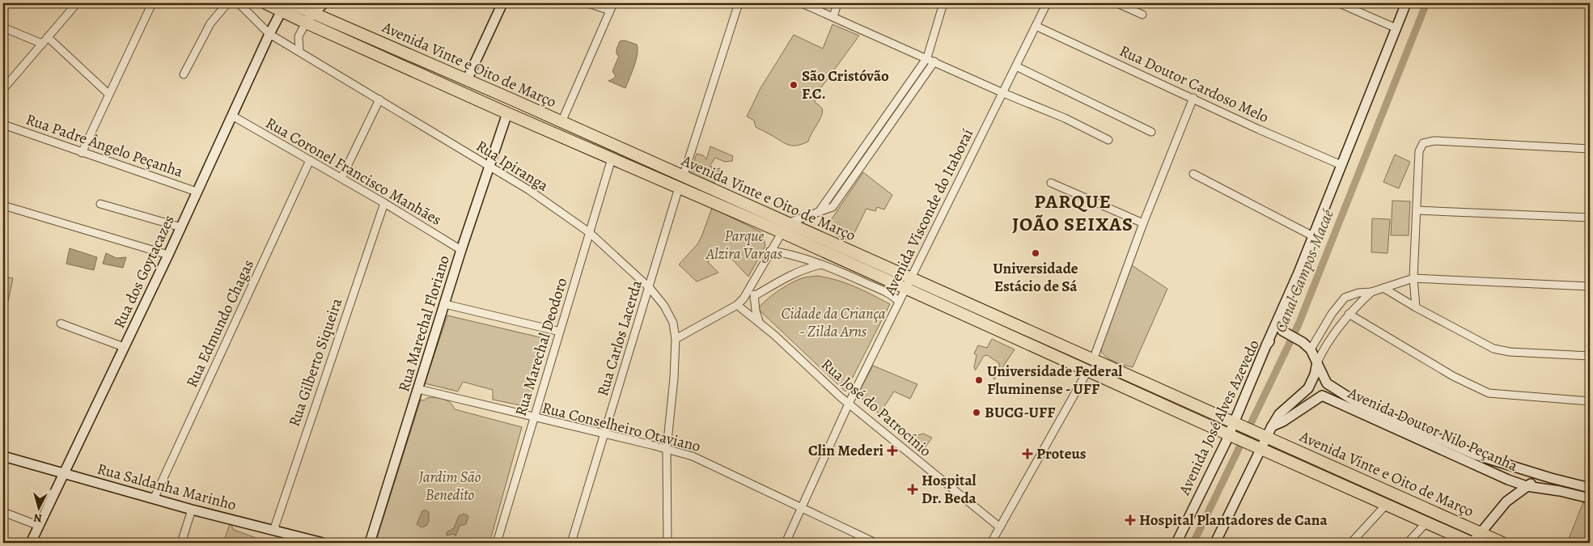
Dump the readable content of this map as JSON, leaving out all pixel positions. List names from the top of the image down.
{
  "streets": {
    "main road": [
      "Avenida Vinte e Oito de Março",
      "Rua dos Goytacazes",
      "Rua Marechal Floriano",
      "Avenida José Alves Azevedo",
      "Avenida Doutor Nilo Peçanha",
      "Rua Saldanha Marinho"
    ],
    "street": [
      "Rua Doutor Cardoso Melo",
      "Rua Padre Ângelo Peçanha",
      "Rua Ipiranga",
      "Rua Coronel Francisco Manhães",
      "Avenida Visconde do Itaboraí",
      "Rua Edmundo Chagas",
      "Rua Carlos Lacerda",
      "Rua Marechal Deodoro",
      "Rua Gilberto Siqueira",
      "Rua José do Patrocínio",
      "Rua Conselheiro Otaviano"
    ]
  },
  "crossings": [
    ["Avenida Vinte e Oito de Março", "Avenida Visconde do Itaboraí"],
    ["Avenida Vinte e Oito de Março", "Rua dos Goytacazes"],
    ["Avenida Vinte e Oito de Março", "Rua Marechal Floriano"],
    ["Avenida Vinte e Oito de Março", "Rua Carlos Lacerda"],
    ["Avenida Vinte e Oito de Março", "Rua Marechal Deodoro"],
    ["Avenida Vinte e Oito de Março", "Avenida José Alves Azevedo"],
    ["Rua Doutor Cardoso Melo", "Avenida Visconde do Itaboraí"],
    ["Rua Padre Ângelo Peçanha", "Rua dos Goytacazes"],
    ["Rua Ipiranga", "Rua dos Goytacazes"],
    ["Rua Ipiranga", "Rua Marechal Floriano"],
    ["Rua Ipiranga", "Rua Carlos Lacerda"],
    ["Rua Ipiranga", "Rua Marechal Deodoro"],
    ["Rua Ipiranga", "Rua Conselheiro Otaviano"],
    ["Rua Coronel Francisco Manhães", "Rua dos Goytacazes"],
    ["Rua Coronel Francisco Manhães", "Rua Edmundo Chagas"],
    ["Rua Coronel Francisco Manhães", "Rua Marechal Floriano"],
    ["Rua Coronel Francisco Manhães", "Rua Gilberto Siqueira"],
    ["Avenida Visconde do Itaboraí", "Rua José do Patrocínio"],
    ["Avenida Visconde do Itaboraí", "Rua Conselheiro Otaviano"],
    ["Rua dos Goytacazes", "Rua Saldanha Marinho"],
    ["Rua Edmundo Chagas", "Rua Saldanha Marinho"],
    ["Rua Marechal Floriano", "Rua Conselheiro Otaviano"],
    ["Rua Carlos Lacerda", "Rua Conselheiro Otaviano"],
    ["Rua Marechal Deodoro", "Rua Conselheiro Otaviano"],
    ["Rua Gilberto Siqueira", "Rua Saldanha Marinho"]
  ],
  "districts": ["PARQUE JOÃO SEIXAS"],
  "water": ["Canal Campos-Macaé"],
  "parks": ["Parque Alzira Vargas", "Cidade da Criança - Zilda Arns", "Jardim São Benedito"],
  "places": {
    "other": [
      "São Cristóvão F.C.",
      "Universidade Estácio de Sá",
      "Universidade Federal Fluminense - UFF",
      "BUCG-UFF"
    ],
    "health": [
      "Clin Mederi",
      "Proteus",
      "Hospital Dr. Beda",
      "Hospital Plantadores de Cana"
    ]
  },
  "north": "bottom"
}
